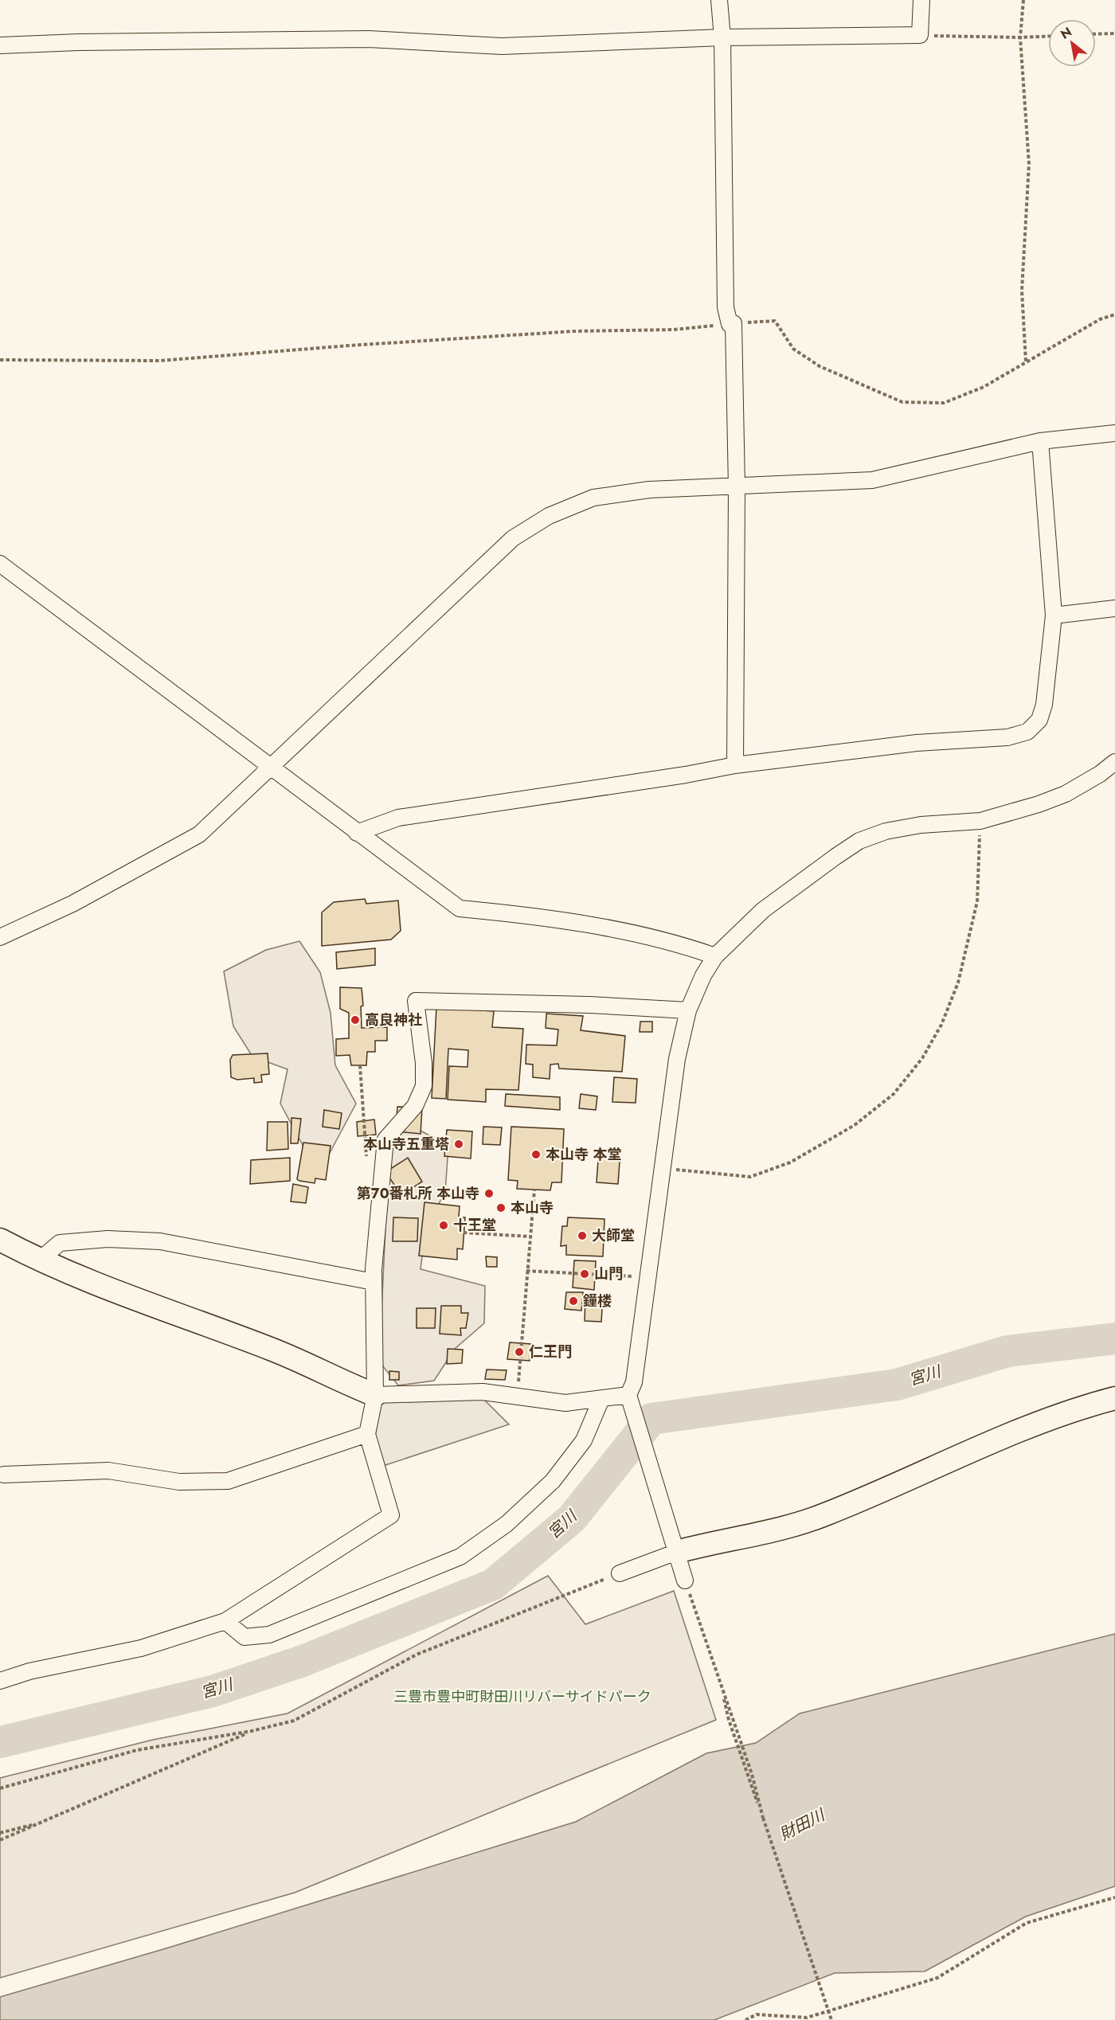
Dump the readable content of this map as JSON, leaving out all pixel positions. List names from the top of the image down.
{
  "water": ["宮川", "財田川"],
  "parks": ["三豊市豊中町財田川リバーサイドパーク"],
  "places": [
    "高良神社",
    "本山寺五重塔",
    "本山寺 本堂",
    "第70番札所 本山寺",
    "本山寺",
    "十王堂",
    "大師堂",
    "山門",
    "鐘楼",
    "仁王門"
  ],
  "north": "top left"
}
